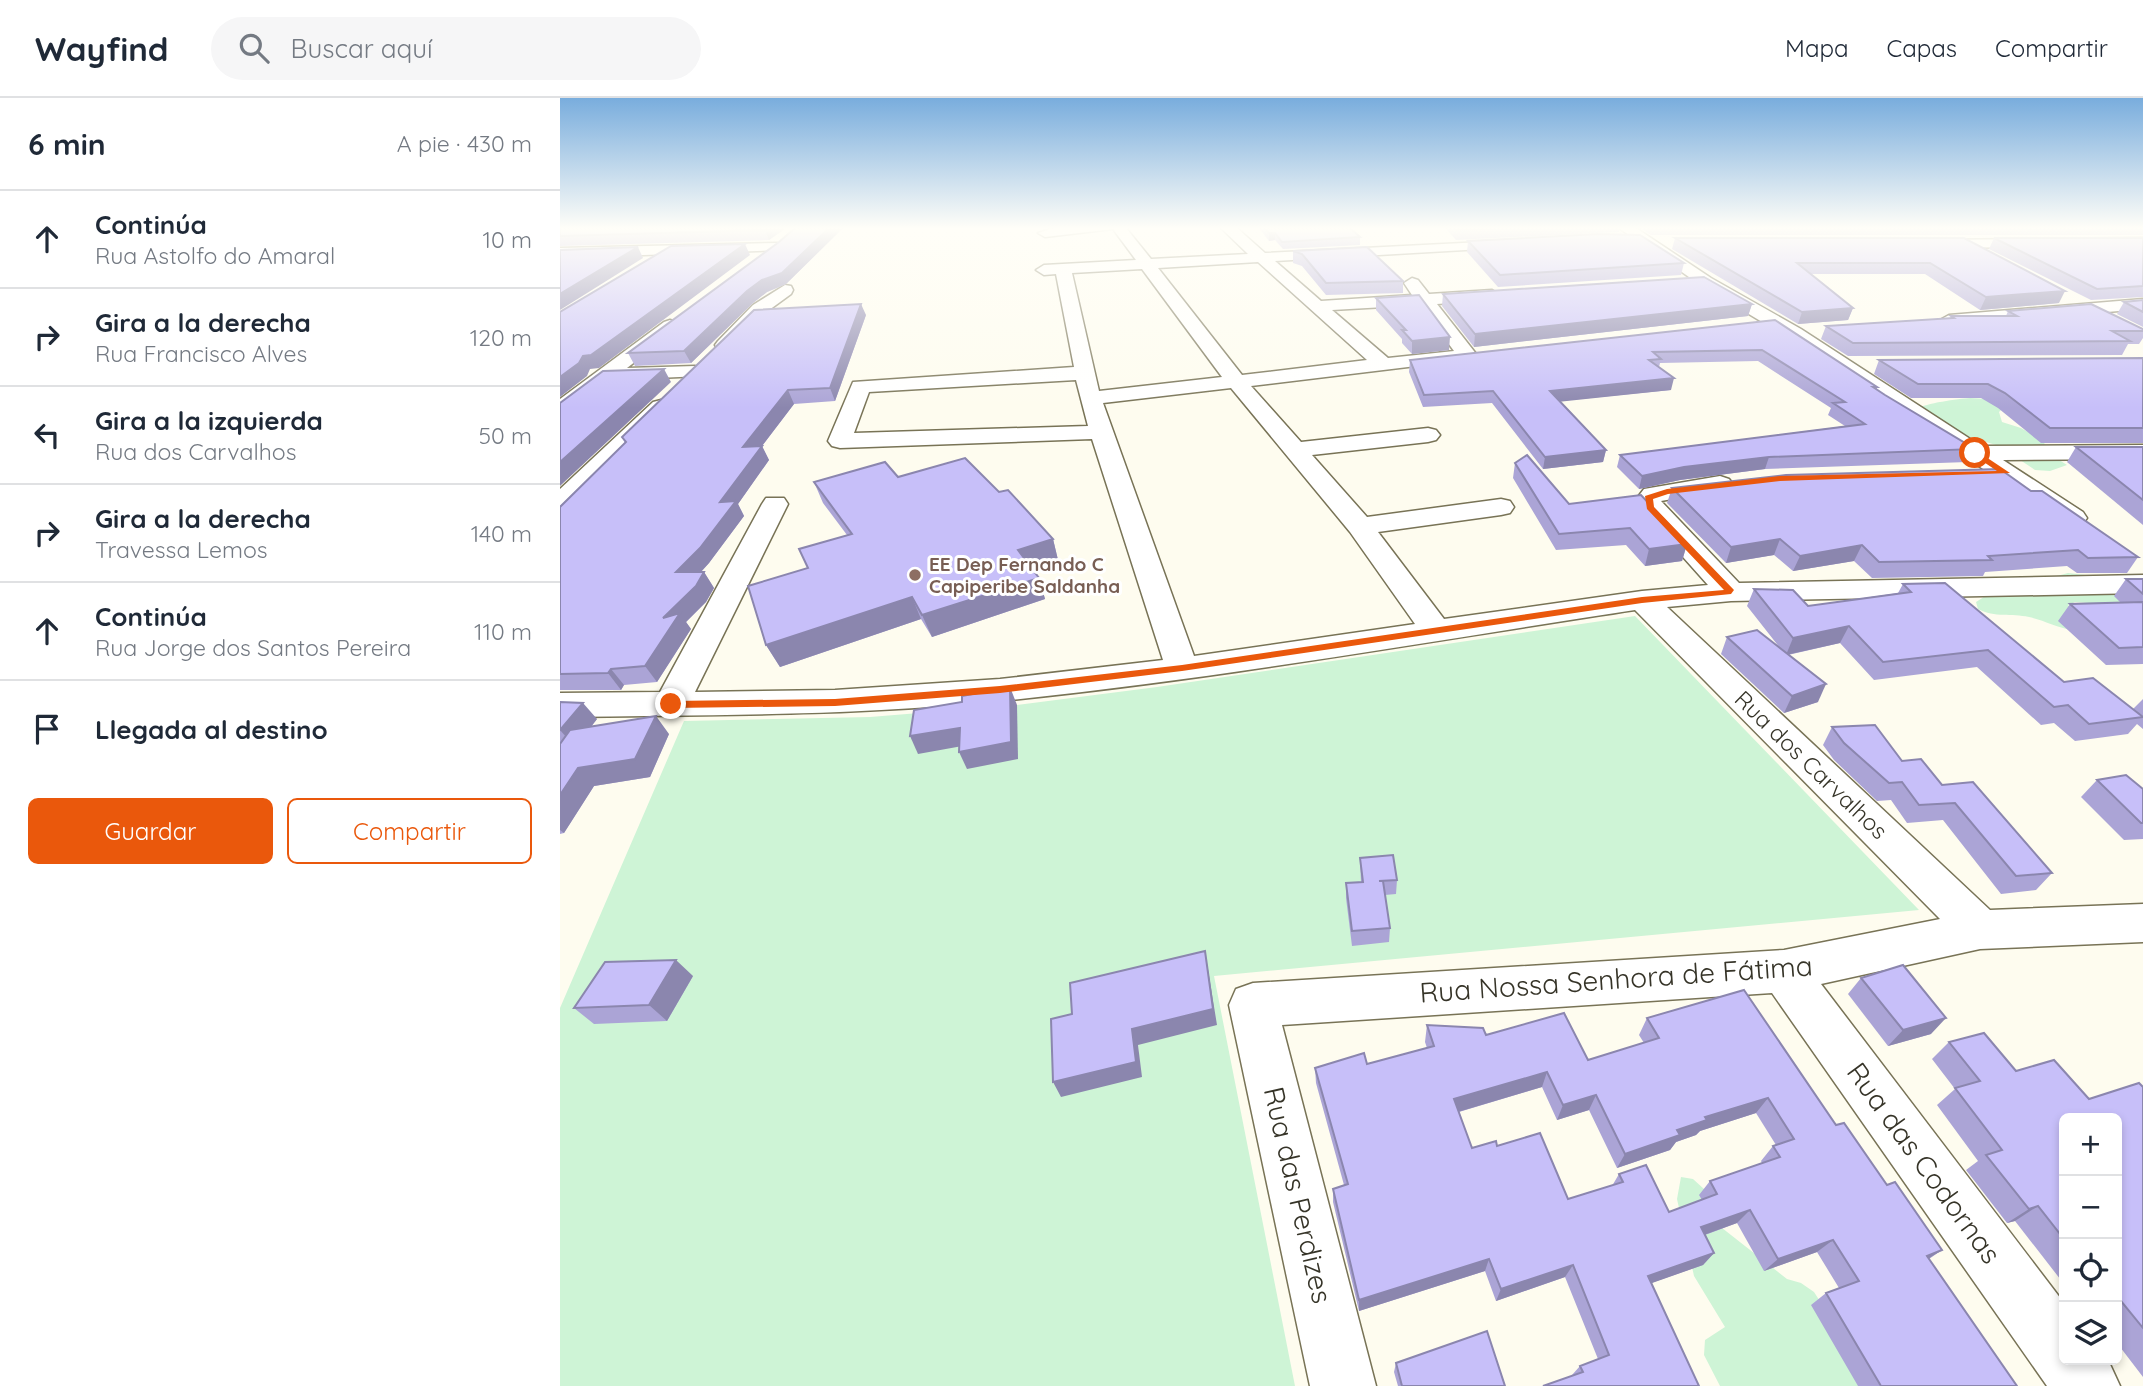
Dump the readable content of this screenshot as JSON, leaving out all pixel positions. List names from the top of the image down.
{
  "streets": {
    "street": [
      "Rua dos Carvalhos",
      "Rua Nossa Senhora de Fátima",
      "Rua das Codornas",
      "Rua das Perdizes"
    ]
  },
  "crossings": [
    ["Rua dos Carvalhos", "Rua Nossa Senhora de Fátima"],
    ["Rua Nossa Senhora de Fátima", "Rua das Codornas"],
    ["Rua Nossa Senhora de Fátima", "Rua das Perdizes"]
  ],
  "places": ["EE Dep Fernando C Capiperibe Saldanha"],
  "page": {
    "header": "Wayfind",
    "search": "Buscar aquí",
    "nav": ["Mapa", "Capas", "Compartir"],
    "heading": ["6 min", "A pie · 430 m"],
    "list": [
      ["Continúa", "Rua Astolfo do Amaral", "10 m"],
      ["Gira a la derecha", "Rua Francisco Alves", "120 m"],
      ["Gira a la izquierda", "Rua dos Carvalhos", "50 m"],
      ["Gira a la derecha", "Travessa Lemos", "140 m"],
      ["Continúa", "Rua Jorge dos Santos Pereira", "110 m"],
      "Llegada al destino"
    ],
    "buttons": ["Guardar", "Compartir"],
    "map_buttons": ["+", "−"]
  }
}
